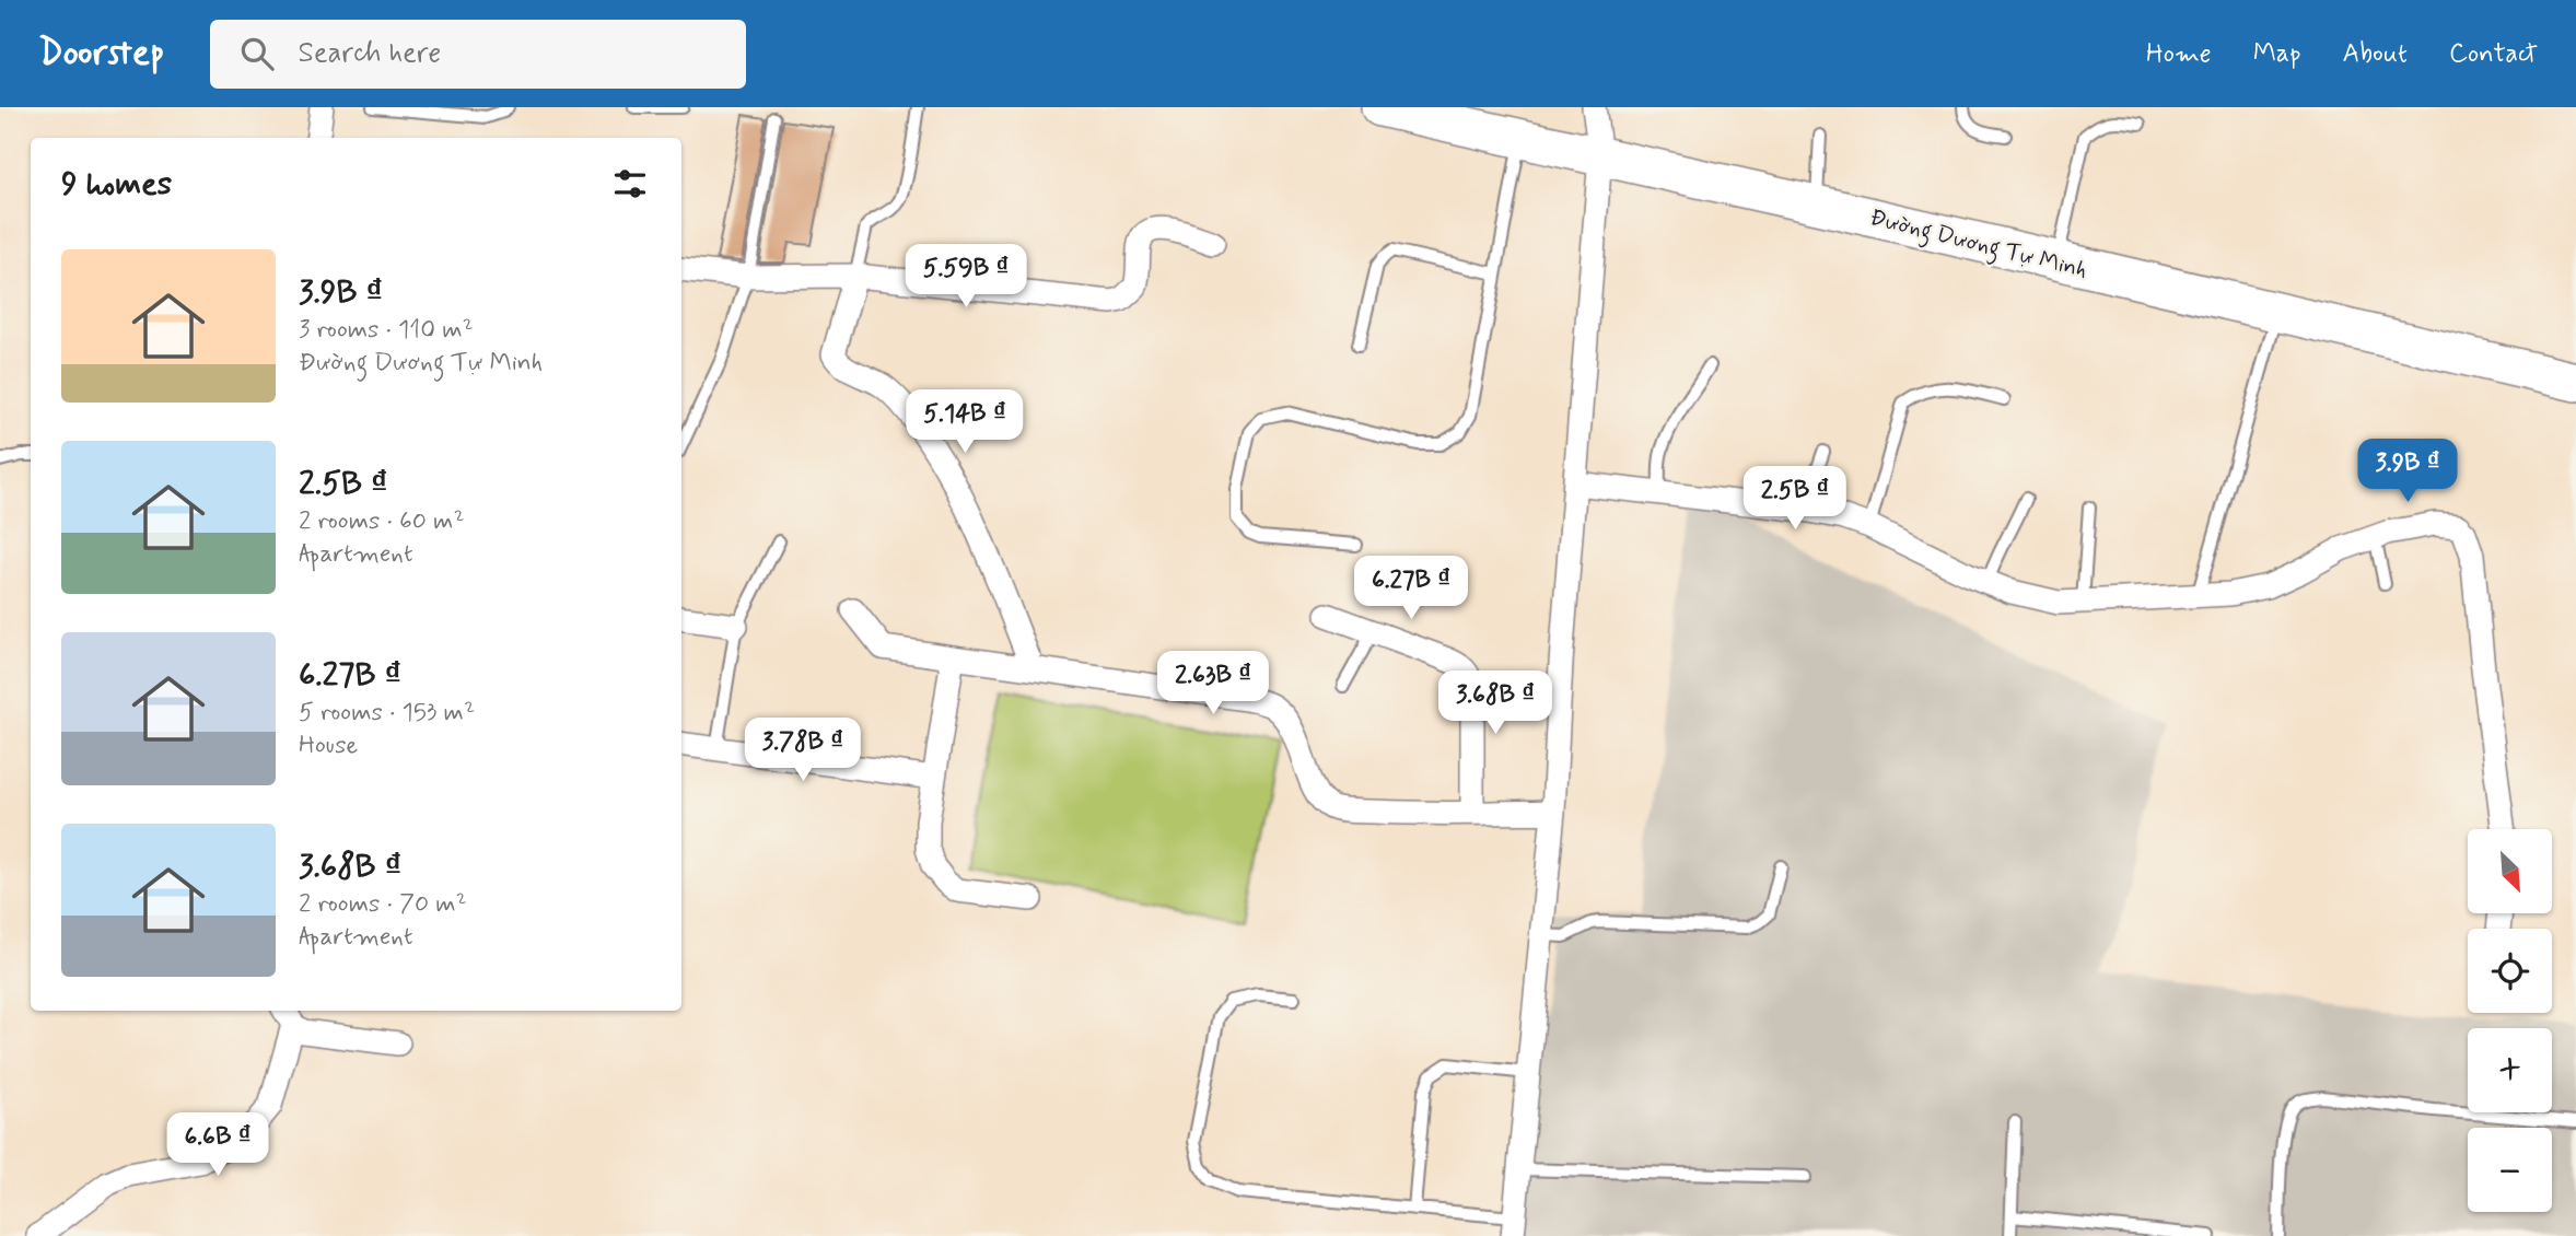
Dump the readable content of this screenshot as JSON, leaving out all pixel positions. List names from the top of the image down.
{
  "streets": {
    "highway": ["Đường Dương Tự Minh"]
  },
  "north": "bottom right",
  "page": {
    "header": "Doorstep",
    "search": "Search here",
    "nav": [
      "Home",
      "Map",
      "About",
      "Contact"
    ],
    "heading": "9 homes",
    "list": [
      {
        "name": "3.9B ₫",
        "note": "3 rooms · 110 m² · Đường Dương Tự Minh"
      },
      {
        "name": "2.5B ₫",
        "note": "2 rooms · 60 m² · Apartment"
      },
      {
        "name": "6.27B ₫",
        "note": "5 rooms · 153 m² · House"
      },
      {
        "name": "3.68B ₫",
        "note": "2 rooms · 70 m² · Apartment"
      }
    ],
    "price": [
      "5.59B ₫",
      "5.14B ₫",
      "3.9B ₫",
      "2.5B ₫",
      "6.27B ₫",
      "2.63B ₫",
      "3.68B ₫",
      "3.78B ₫",
      "6.6B ₫"
    ],
    "map_buttons": ["+", "−"]
  }
}
